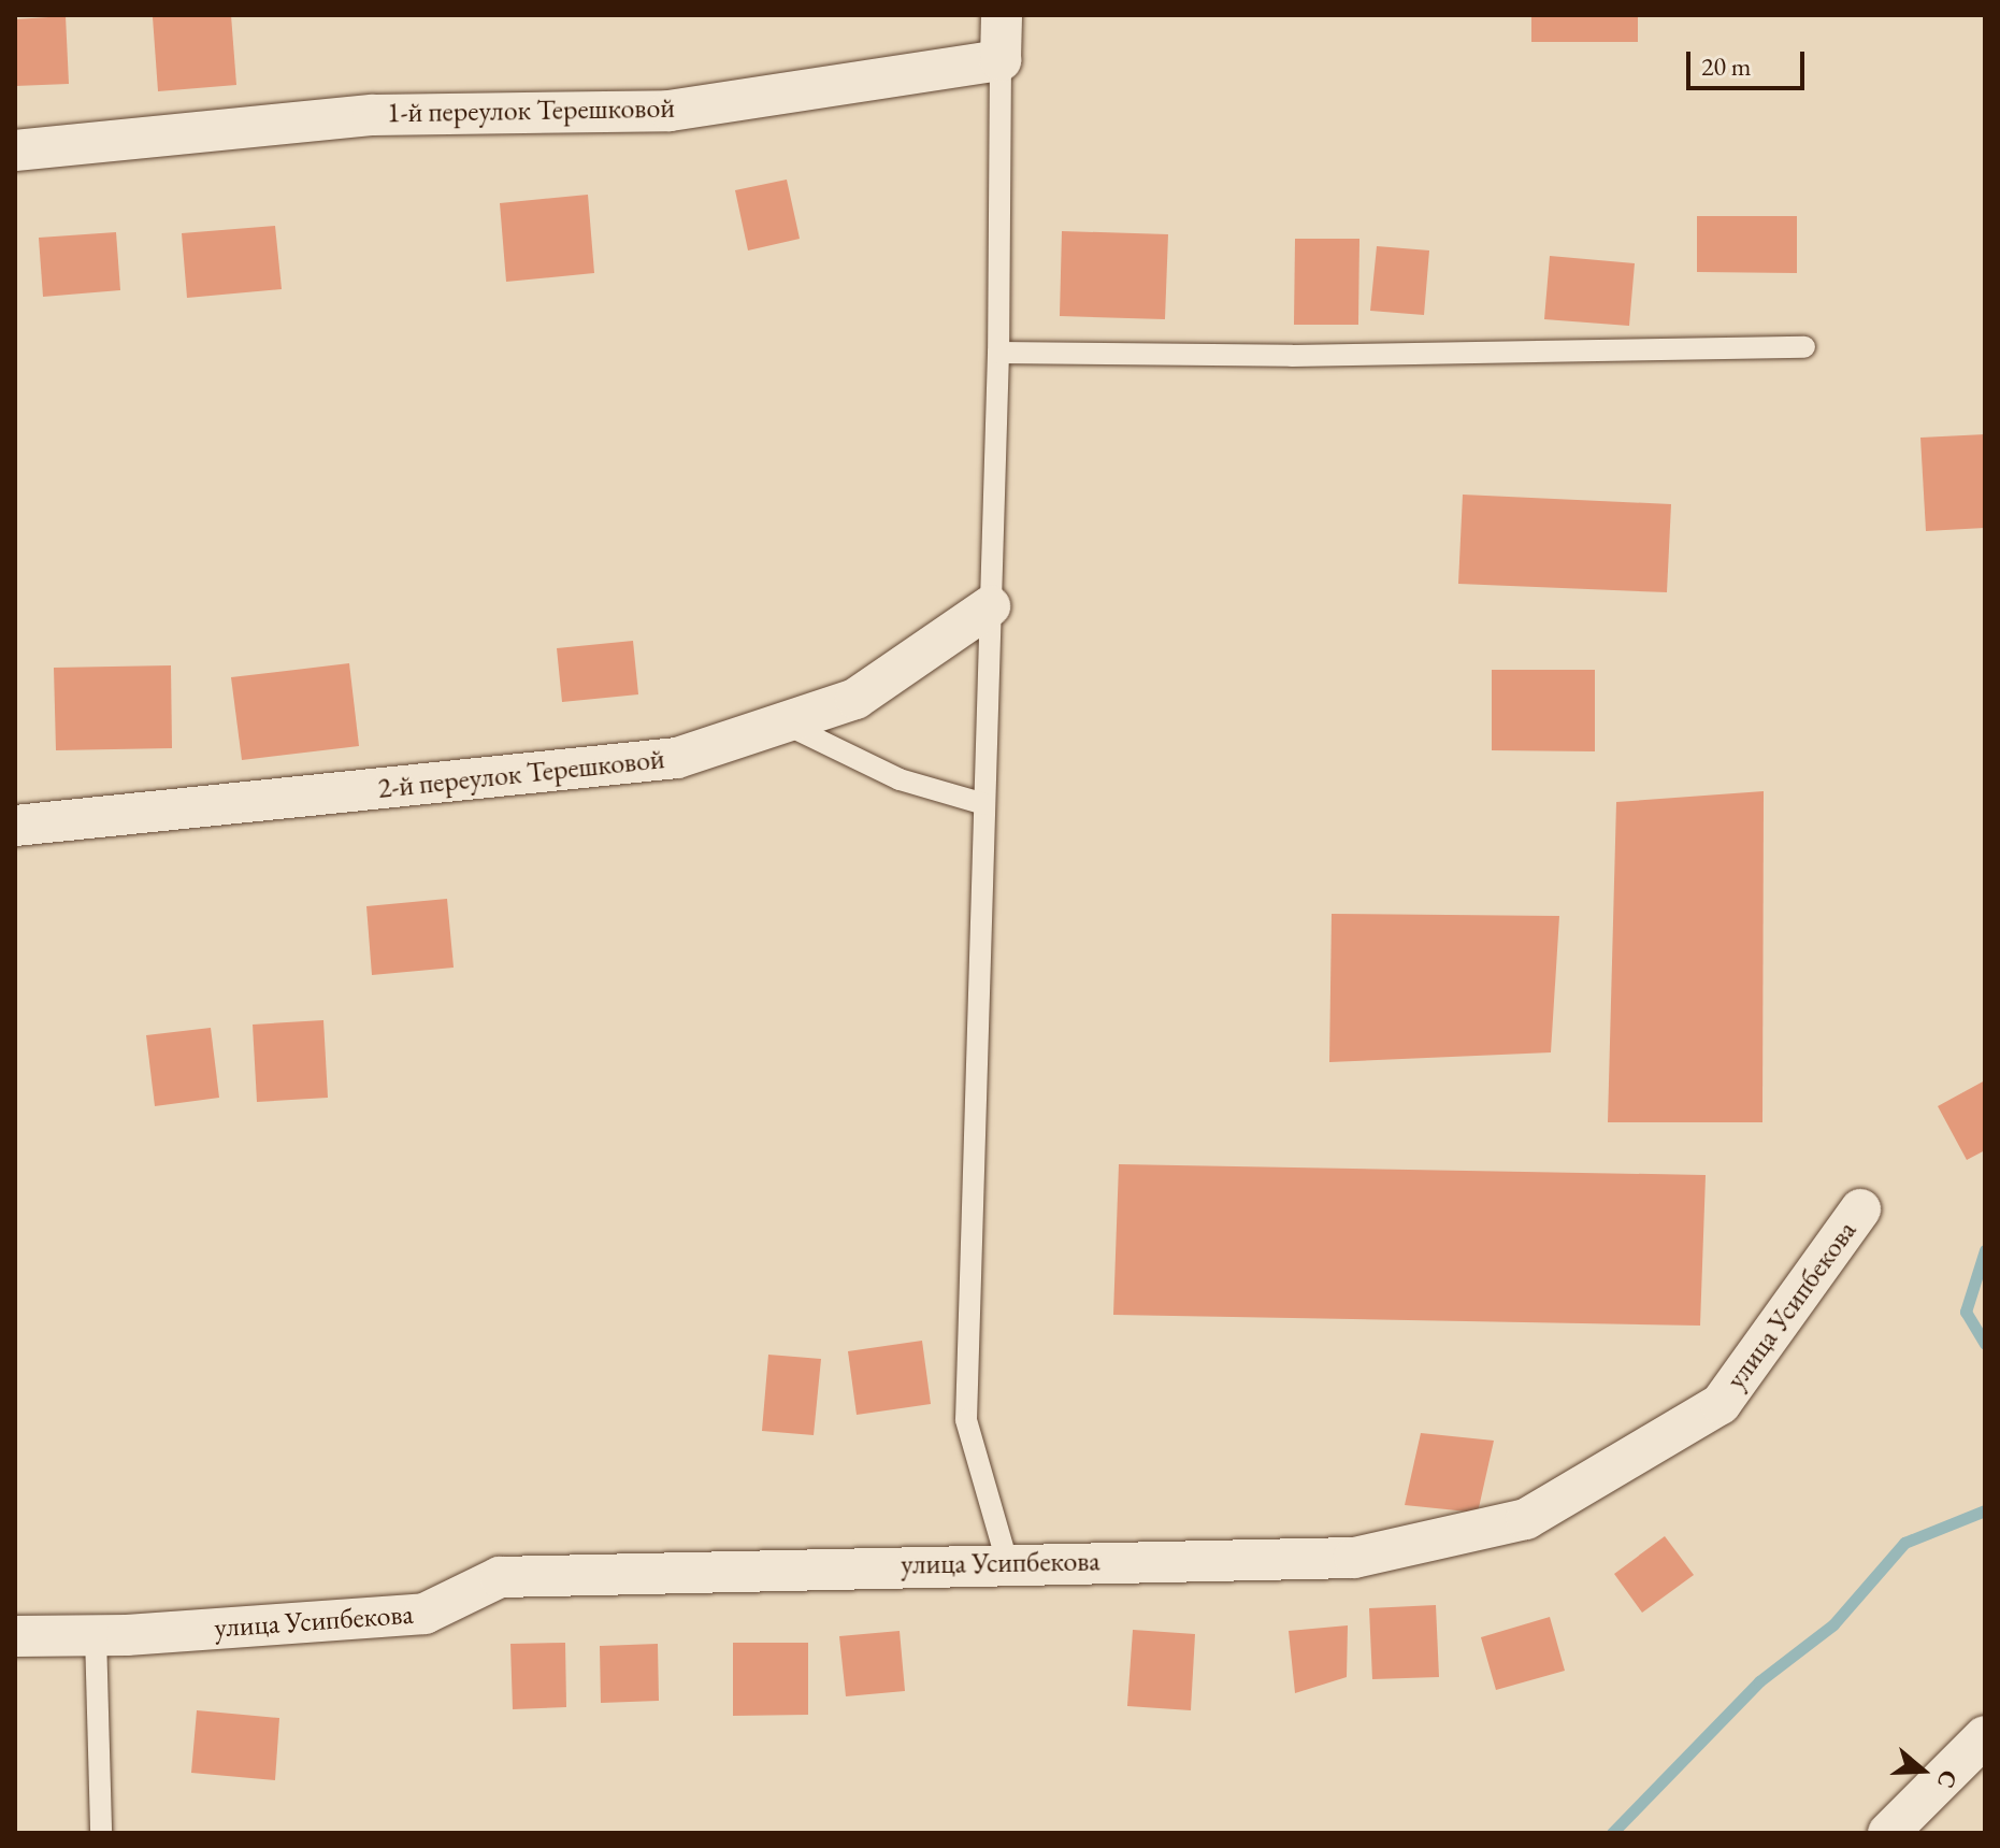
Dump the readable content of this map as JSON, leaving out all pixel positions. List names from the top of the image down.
{
  "streets": {
    "street": ["1-й переулок Терешковой", "2-й переулок Терешковой", "улица Усипбекова"]
  },
  "scale_bar": "20 m",
  "north": "right"
}
